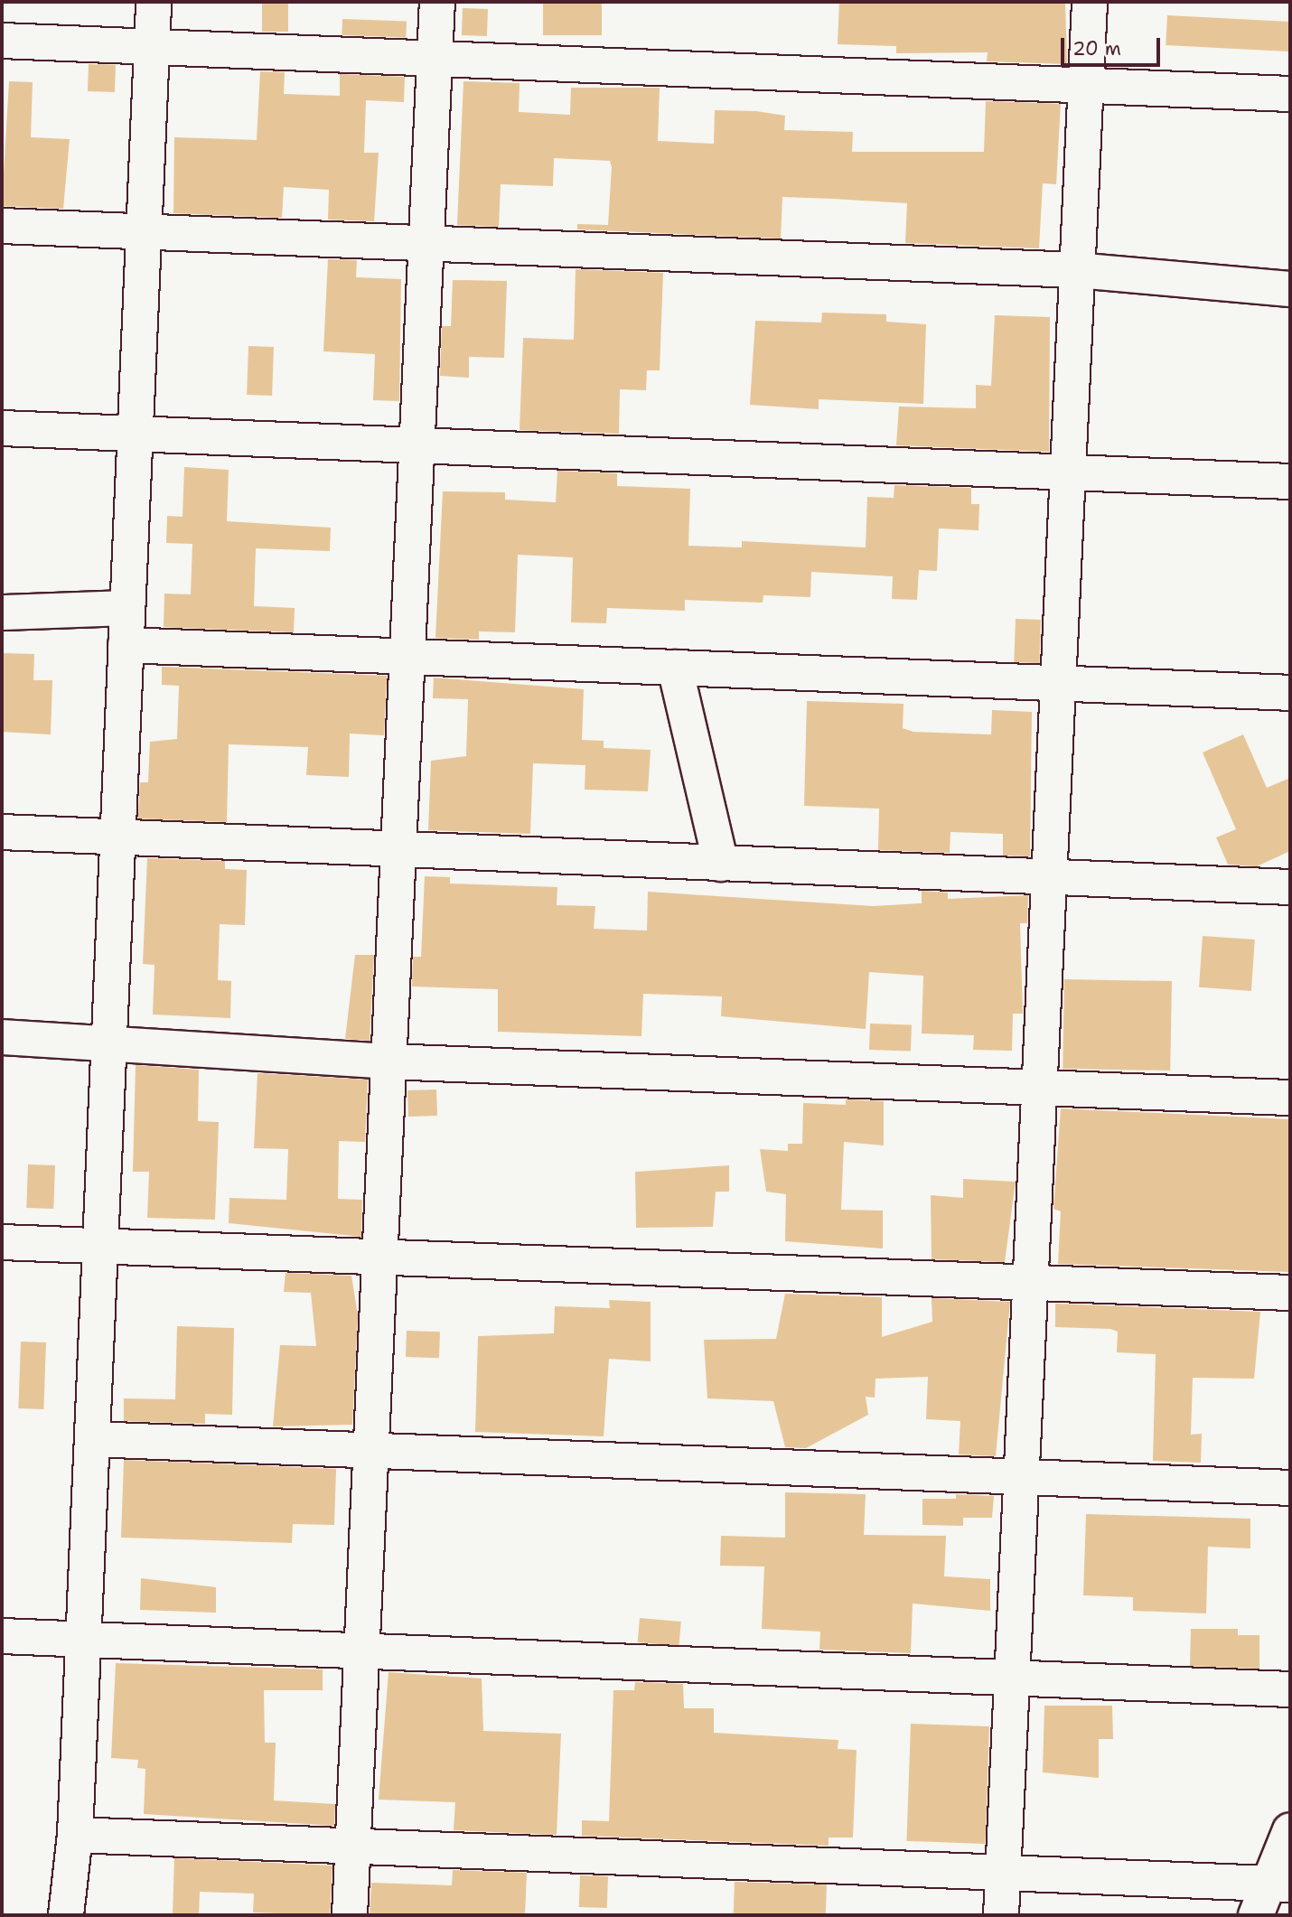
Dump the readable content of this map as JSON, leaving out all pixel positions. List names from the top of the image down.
{
  "scale_bar": "20 m"
}
